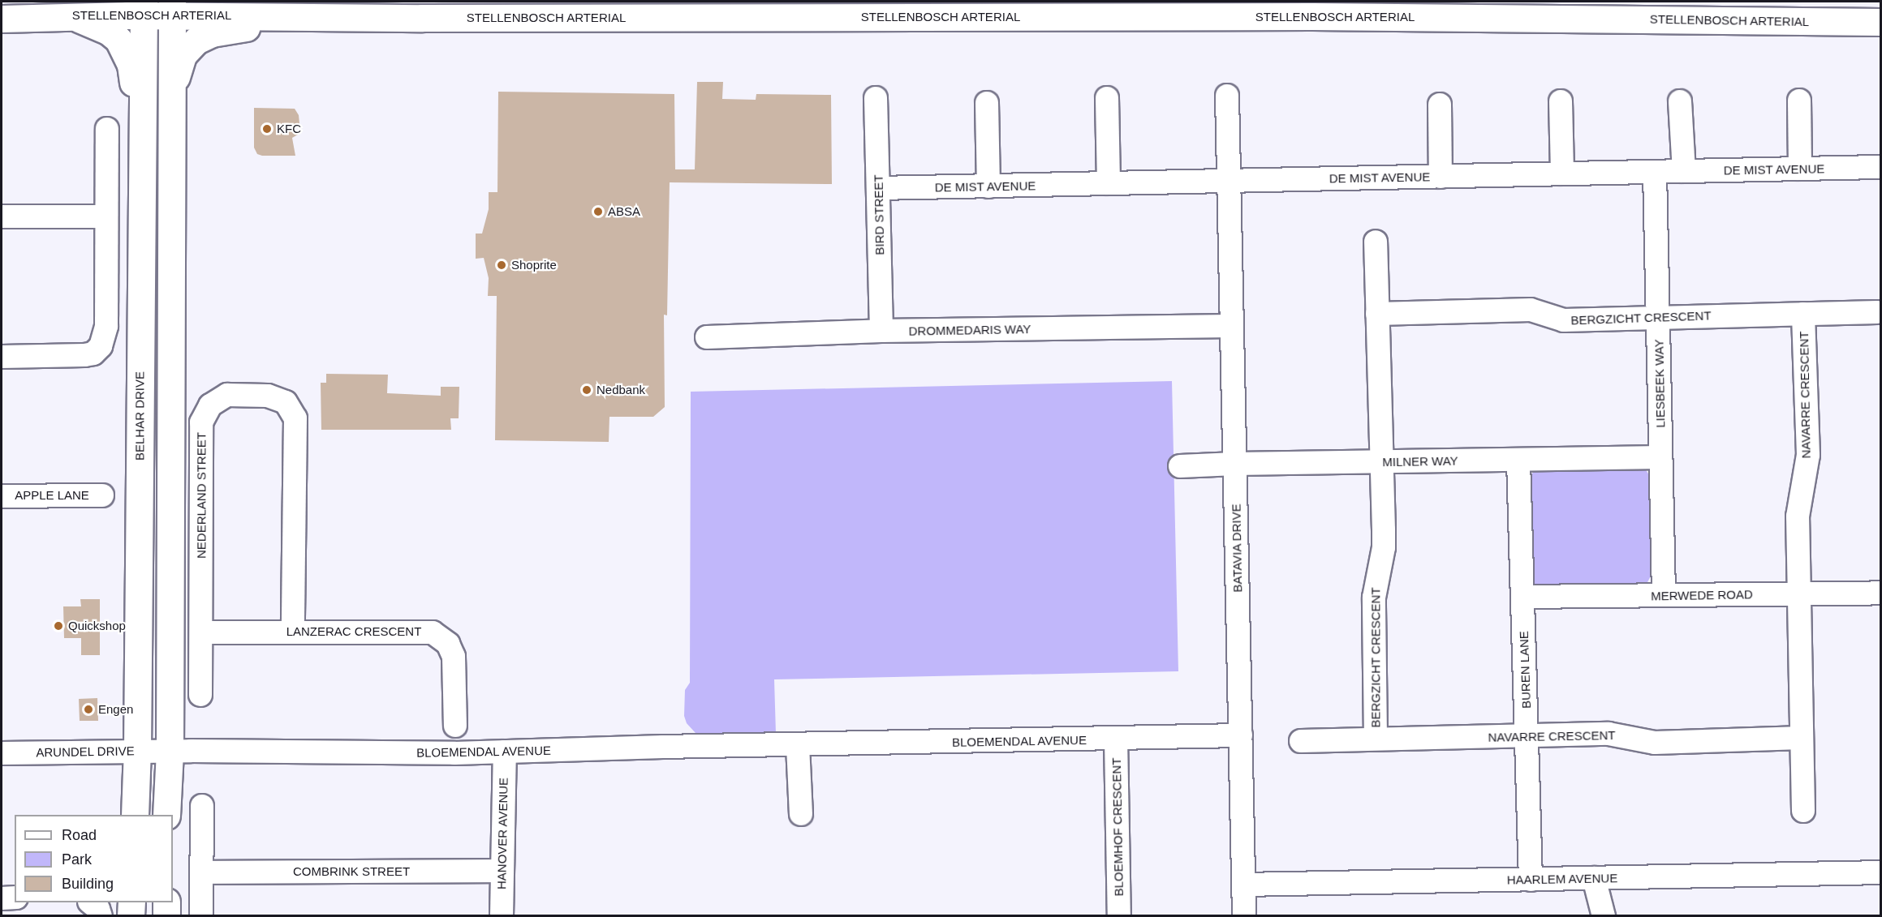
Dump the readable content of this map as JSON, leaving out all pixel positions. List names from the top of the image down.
{
  "streets": {
    "main road": ["STELLENBOSCH ARTERIAL", "BELHAR DRIVE"],
    "street": [
      "DE MIST AVENUE",
      "BIRD STREET",
      "BERGZICHT CRESCENT",
      "DROMMEDARIS WAY",
      "LIESBEEK WAY",
      "NAVARRE CRESCENT",
      "MILNER WAY",
      "APPLE LANE",
      "NEDERLAND STREET",
      "BATAVIA DRIVE",
      "MERWEDE ROAD",
      "LANZERAC CRESCENT",
      "BUREN LANE",
      "BLOEMENDAL AVENUE",
      "ARUNDEL DRIVE",
      "BLOEMHOF CRESCENT",
      "HANOVER AVENUE",
      "COMBRINK STREET",
      "HAARLEM AVENUE"
    ]
  },
  "crossings": [
    ["STELLENBOSCH ARTERIAL", "BELHAR DRIVE"],
    ["DE MIST AVENUE", "BIRD STREET"],
    ["DE MIST AVENUE", "LIESBEEK WAY"],
    ["DE MIST AVENUE", "BATAVIA DRIVE"],
    ["BIRD STREET", "DROMMEDARIS WAY"],
    ["BERGZICHT CRESCENT", "LIESBEEK WAY"],
    ["BERGZICHT CRESCENT", "NAVARRE CRESCENT"],
    ["BERGZICHT CRESCENT", "MILNER WAY"],
    ["DROMMEDARIS WAY", "BATAVIA DRIVE"],
    ["LIESBEEK WAY", "MILNER WAY"],
    ["LIESBEEK WAY", "MERWEDE ROAD"],
    ["NAVARRE CRESCENT", "MERWEDE ROAD"],
    ["NAVARRE CRESCENT", "BUREN LANE"],
    ["BELHAR DRIVE", "ARUNDEL DRIVE"],
    ["MILNER WAY", "BATAVIA DRIVE"],
    ["MILNER WAY", "BUREN LANE"],
    ["NEDERLAND STREET", "LANZERAC CRESCENT"],
    ["BATAVIA DRIVE", "BLOEMENDAL AVENUE"],
    ["BATAVIA DRIVE", "HAARLEM AVENUE"],
    ["MERWEDE ROAD", "BUREN LANE"],
    ["BUREN LANE", "HAARLEM AVENUE"],
    ["BLOEMENDAL AVENUE", "ARUNDEL DRIVE"],
    ["BLOEMENDAL AVENUE", "BLOEMHOF CRESCENT"],
    ["BLOEMENDAL AVENUE", "HANOVER AVENUE"],
    ["HANOVER AVENUE", "COMBRINK STREET"]
  ],
  "places": [
    "KFC",
    "ABSA",
    "Shoprite",
    "Nedbank",
    "Quickshop",
    "Engen"
  ],
  "legend": ["Road", "Park", "Building"]
}
